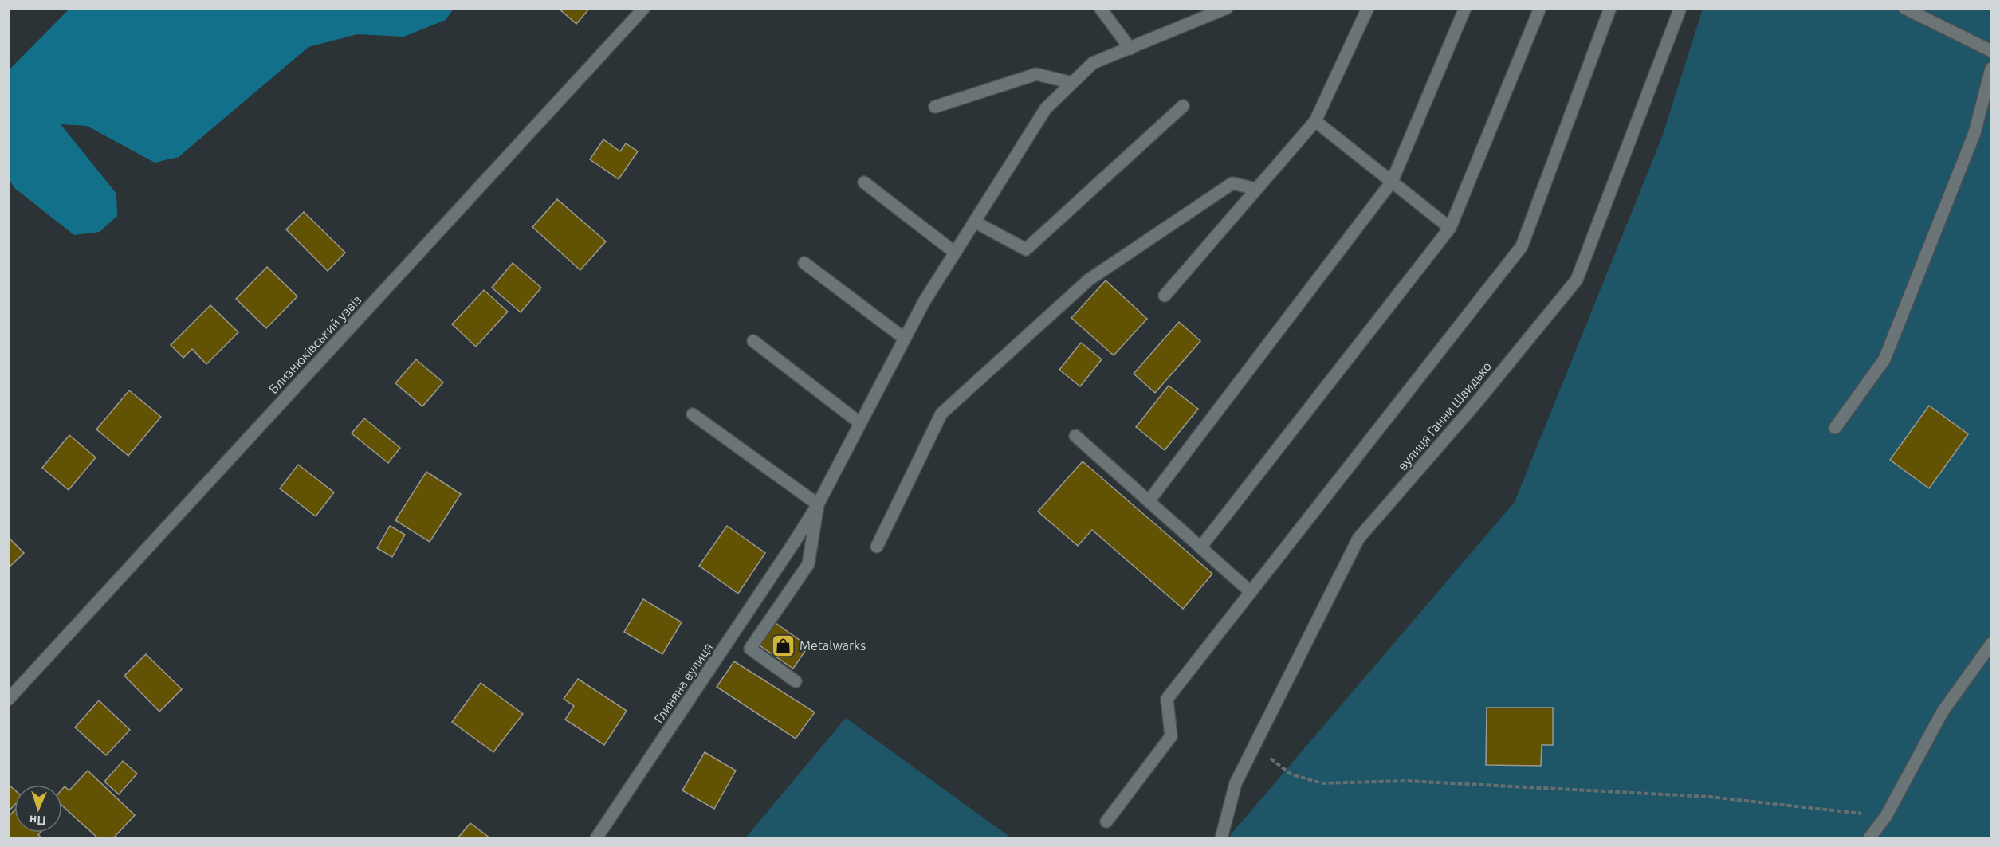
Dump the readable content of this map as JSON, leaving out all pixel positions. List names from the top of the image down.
{
  "streets": {
    "street": ["Близнюківський узвіз", "вулиця Ганни Швидько", "Глиняна вулиця"]
  },
  "places": {
    "shop": ["Metalwarks"]
  },
  "north": "bottom"
}
